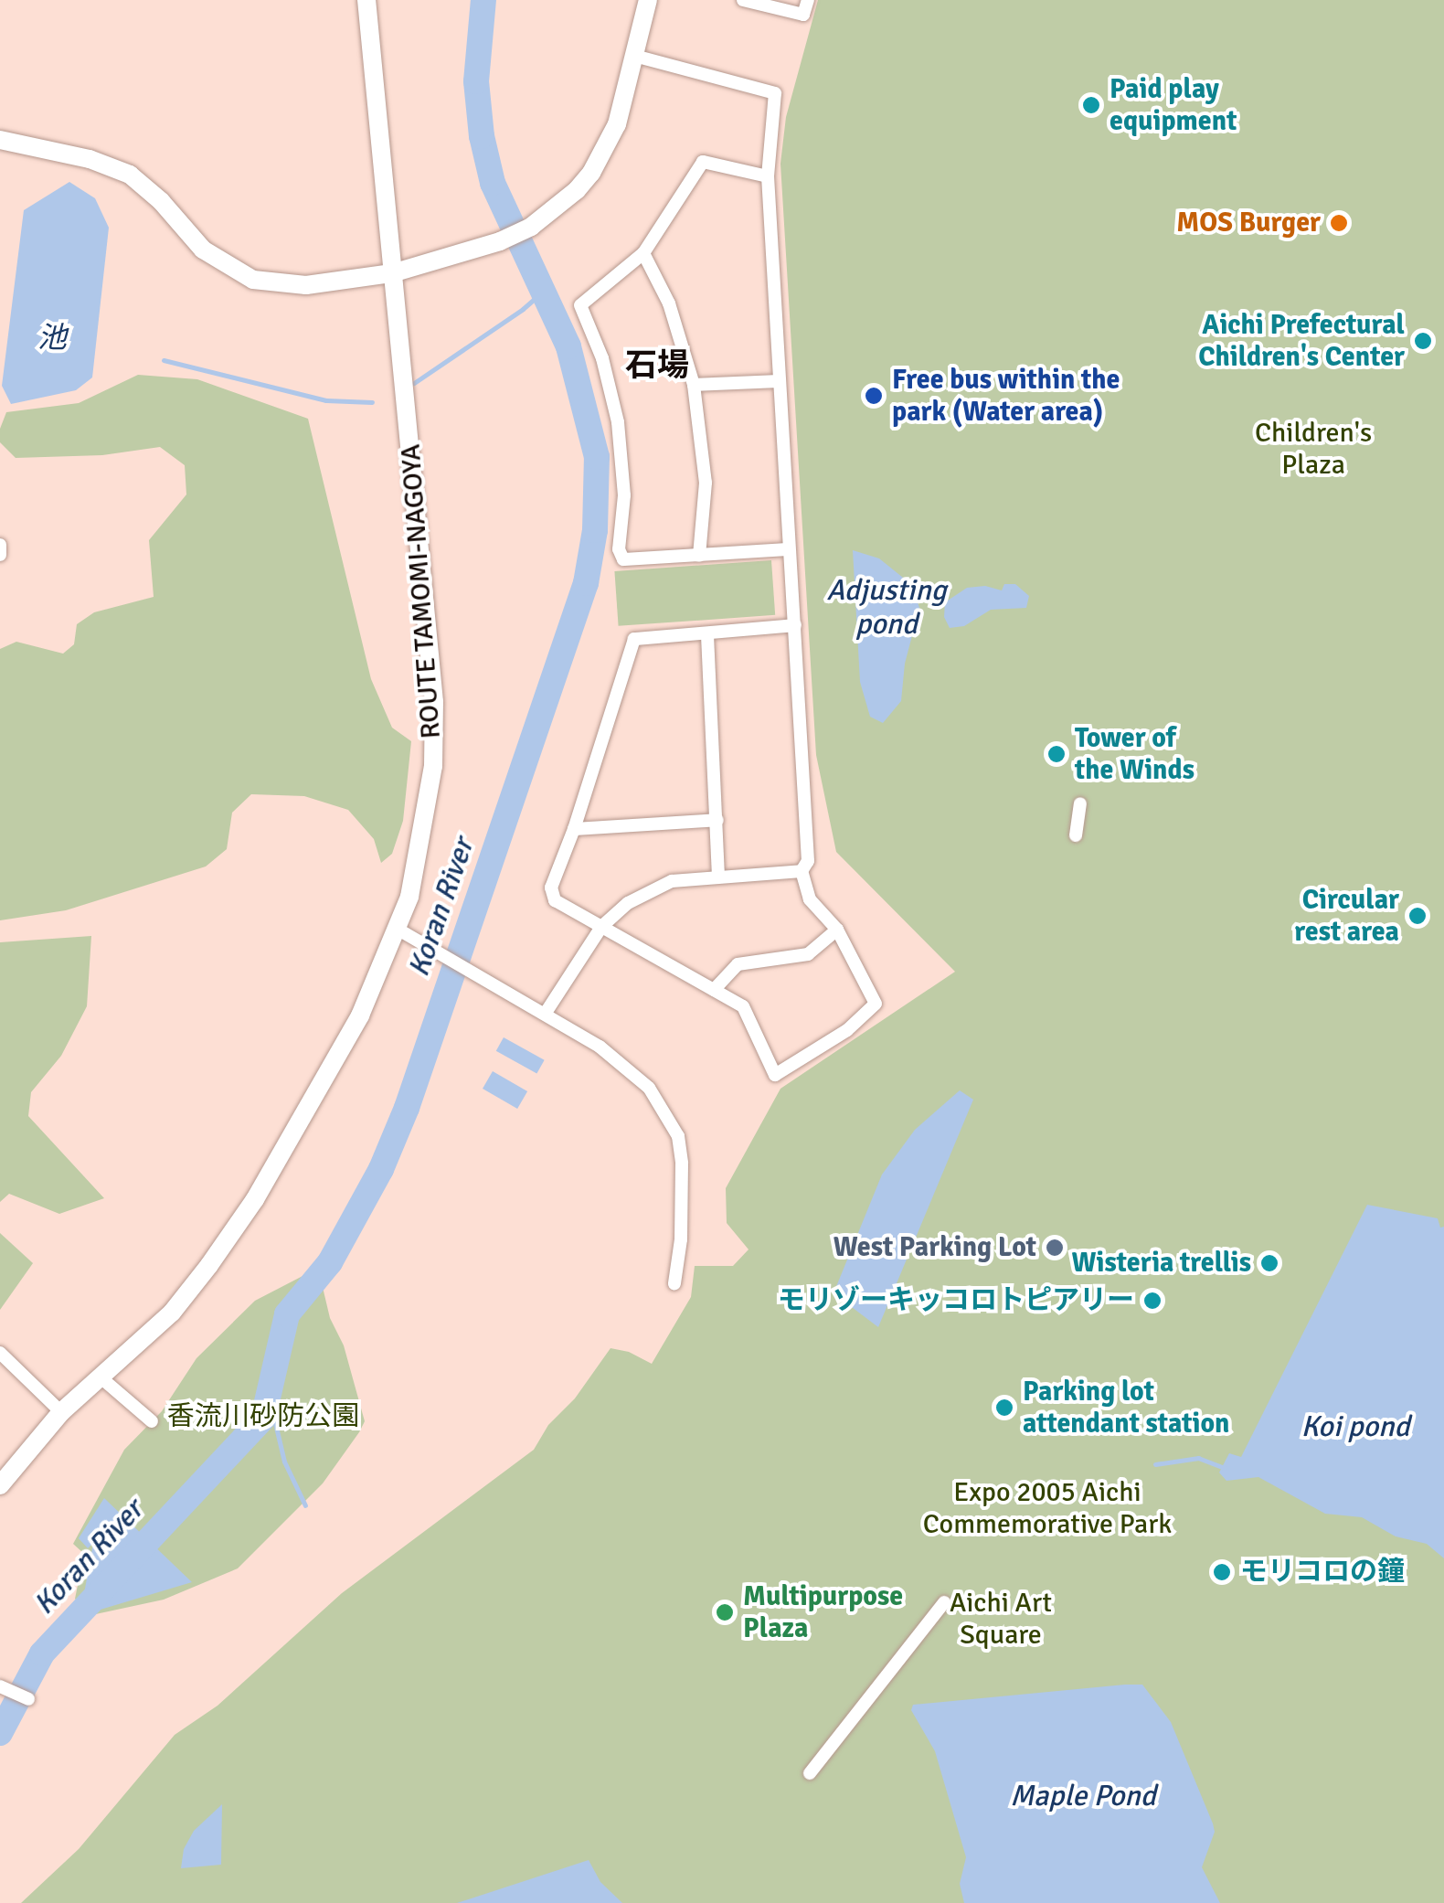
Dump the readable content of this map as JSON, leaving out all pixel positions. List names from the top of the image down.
{
  "streets": {
    "main road": ["ROUTE TAMOMI-NAGOYA"]
  },
  "districts": ["石場"],
  "water": [
    "池",
    "Adjusting pond",
    "Koran River",
    "Koi pond",
    "Maple Pond"
  ],
  "parks": [
    "Children's Plaza",
    "香流川砂防公園",
    "Expo 2005 Aichi Commemorative Park",
    "Aichi Art Square"
  ],
  "places": [
    "Paid play equipment",
    "MOS Burger",
    "Aichi Prefectural Children's Center",
    "Free bus within the park (Water area)",
    "Tower of the Winds",
    "Circular rest area",
    "West Parking Lot",
    "Wisteria trellis",
    "モリゾーキッコロトピアリー",
    "Parking lot attendant station",
    "モリコロの鐘",
    "Multipurpose Plaza"
  ]
}
